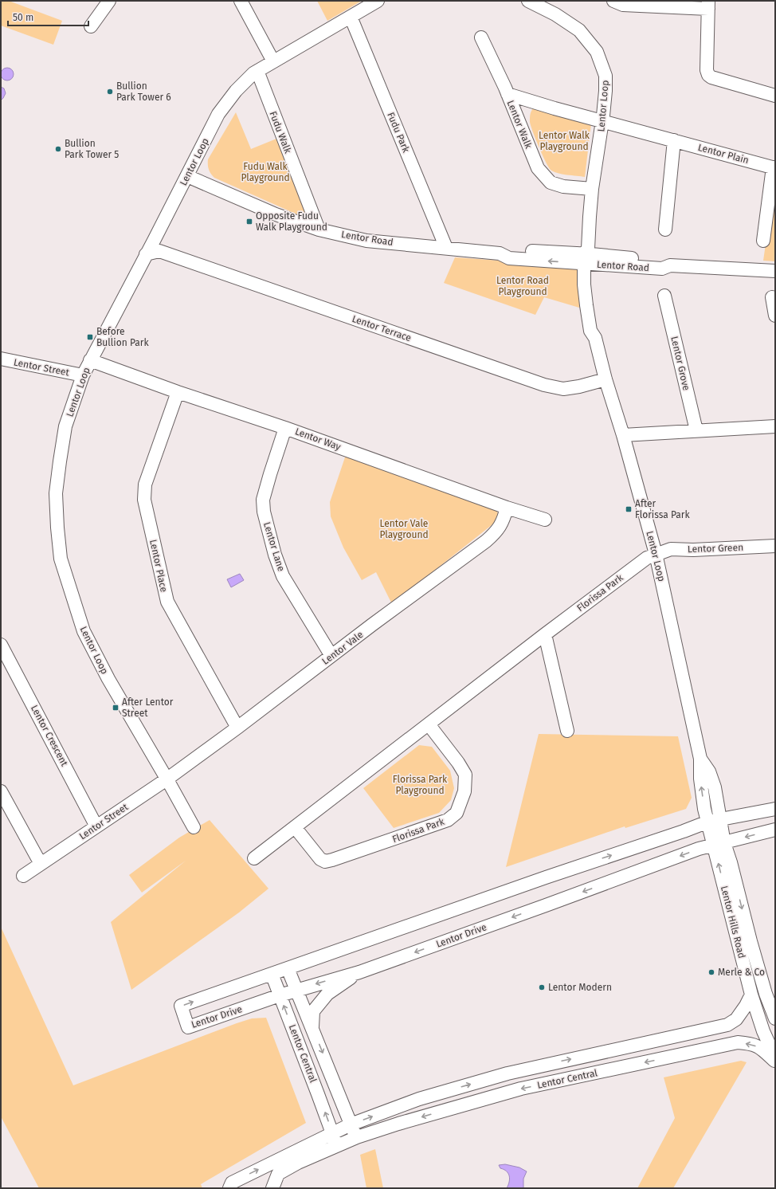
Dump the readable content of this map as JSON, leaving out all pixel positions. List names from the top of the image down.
{
  "streets": {
    "street": [
      "Lentor Loop",
      "Lentor Walk",
      "Fudu Walk",
      "Fudu Park",
      "Lentor Plain",
      "Lentor Road",
      "Lentor Terrace",
      "Lentor Grove",
      "Lentor Street",
      "Lentor Way",
      "Lentor Lane",
      "Lentor Green",
      "Lentor Place",
      "Florissa Park",
      "Lentor Vale",
      "Lentor Crescent",
      "Lentor Hills Road",
      "Lentor Drive",
      "Lentor Central"
    ]
  },
  "crossings": [
    ["Lentor Loop", "Lentor Walk"],
    ["Lentor Loop", "Fudu Walk"],
    ["Lentor Loop", "Fudu Park"],
    ["Lentor Loop", "Lentor Plain"],
    ["Lentor Loop", "Lentor Road"],
    ["Lentor Loop", "Lentor Terrace"],
    ["Lentor Loop", "Lentor Street"],
    ["Lentor Loop", "Lentor Way"],
    ["Lentor Loop", "Lentor Green"],
    ["Lentor Loop", "Florissa Park"],
    ["Lentor Loop", "Lentor Vale"],
    ["Lentor Loop", "Lentor Hills Road"],
    ["Lentor Loop", "Lentor Drive"],
    ["Lentor Walk", "Lentor Plain"],
    ["Fudu Walk", "Lentor Road"],
    ["Fudu Park", "Lentor Road"],
    ["Lentor Street", "Lentor Vale"],
    ["Lentor Street", "Lentor Crescent"],
    ["Lentor Way", "Lentor Lane"],
    ["Lentor Way", "Lentor Place"],
    ["Lentor Way", "Lentor Vale"],
    ["Lentor Lane", "Lentor Vale"],
    ["Lentor Green", "Florissa Park"],
    ["Lentor Place", "Lentor Vale"],
    ["Lentor Hills Road", "Lentor Drive"],
    ["Lentor Hills Road", "Lentor Central"],
    ["Lentor Drive", "Lentor Central"]
  ],
  "parks": [
    "Lentor Walk Playground",
    "Fudu Walk Playground",
    "Lentor Road Playground",
    "Lentor Vale Playground",
    "Florissa Park Playground"
  ],
  "places": {
    "other": [
      "Bullion Park Tower 6",
      "Bullion Park Tower 5",
      "Merle & Co",
      "Lentor Modern"
    ],
    "transit": [
      "Opposite Fudu Walk Playground",
      "Before Bullion Park",
      "After Florissa Park",
      "After Lentor Street"
    ]
  },
  "scale_bar": "50 m"
}
